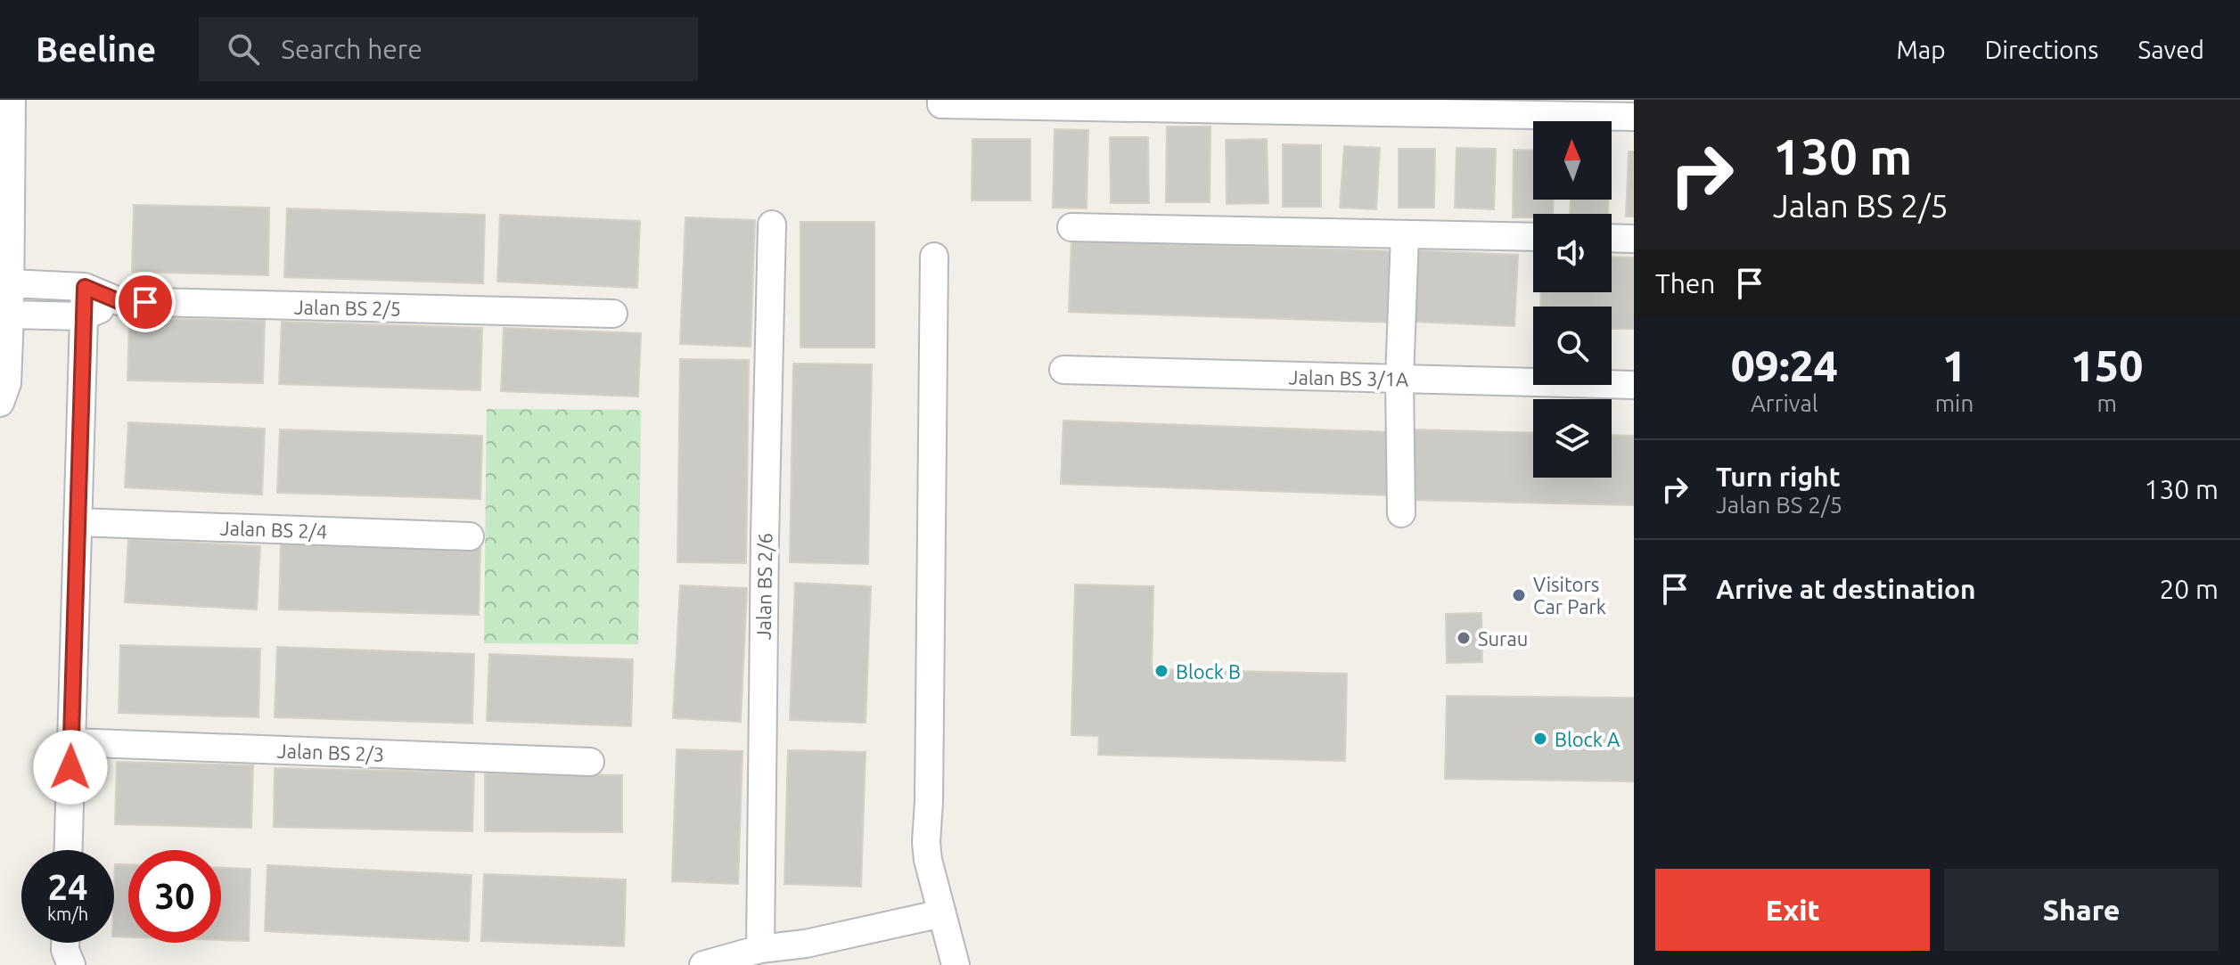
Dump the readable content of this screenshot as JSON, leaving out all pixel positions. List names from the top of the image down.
{
  "streets": {
    "street": [
      "Jalan BS 2/5",
      "Jalan BS 3/1A",
      "Jalan BS 2/4",
      "Jalan BS 2/6",
      "Jalan BS 2/3"
    ]
  },
  "places": [
    "Visitors Car Park",
    "Surau",
    "Block B",
    "Block A"
  ],
  "north": "top",
  "page": {
    "header": "Beeline",
    "search": "Search here",
    "nav": ["Map", "Directions", "Saved"],
    "turn": ["130 m", "Jalan BS 2/5"],
    "then": "Then",
    "eta": [
      "09:24",
      "Arrival",
      "1",
      "min",
      "150",
      "m"
    ],
    "list": [
      {
        "name": "Turn right",
        "note": "Jalan BS 2/5",
        "value": "130 m"
      },
      {
        "name": "Arrive at destination",
        "value": "20 m"
      }
    ],
    "speed": "24 km/h",
    "limit": "30",
    "buttons": ["Exit", "Share"]
  }
}
